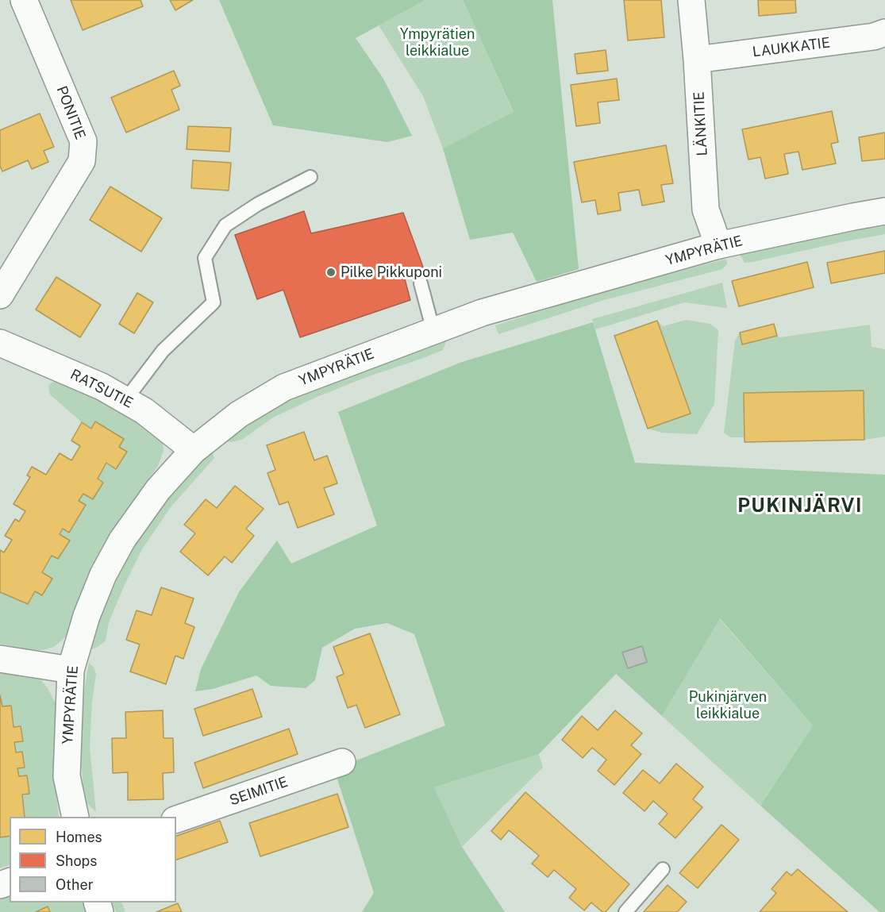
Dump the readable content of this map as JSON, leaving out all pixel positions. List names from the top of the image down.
{
  "streets": {
    "street": [
      "LAUKKATIE",
      "PONITIE",
      "LÄNKITIE",
      "YMPYRÄTIE",
      "RATSUTIE",
      "SEIMITIE"
    ]
  },
  "crossings": [
    ["LAUKKATIE", "LÄNKITIE"],
    ["LÄNKITIE", "YMPYRÄTIE"],
    ["YMPYRÄTIE", "RATSUTIE"]
  ],
  "districts": ["PUKINJÄRVI"],
  "parks": ["Ympyrätien leikkialue", "Pukinjärven leikkialue"],
  "places": ["Pilke Pikkuponi"],
  "legend": ["Homes", "Shops", "Other"]
}
